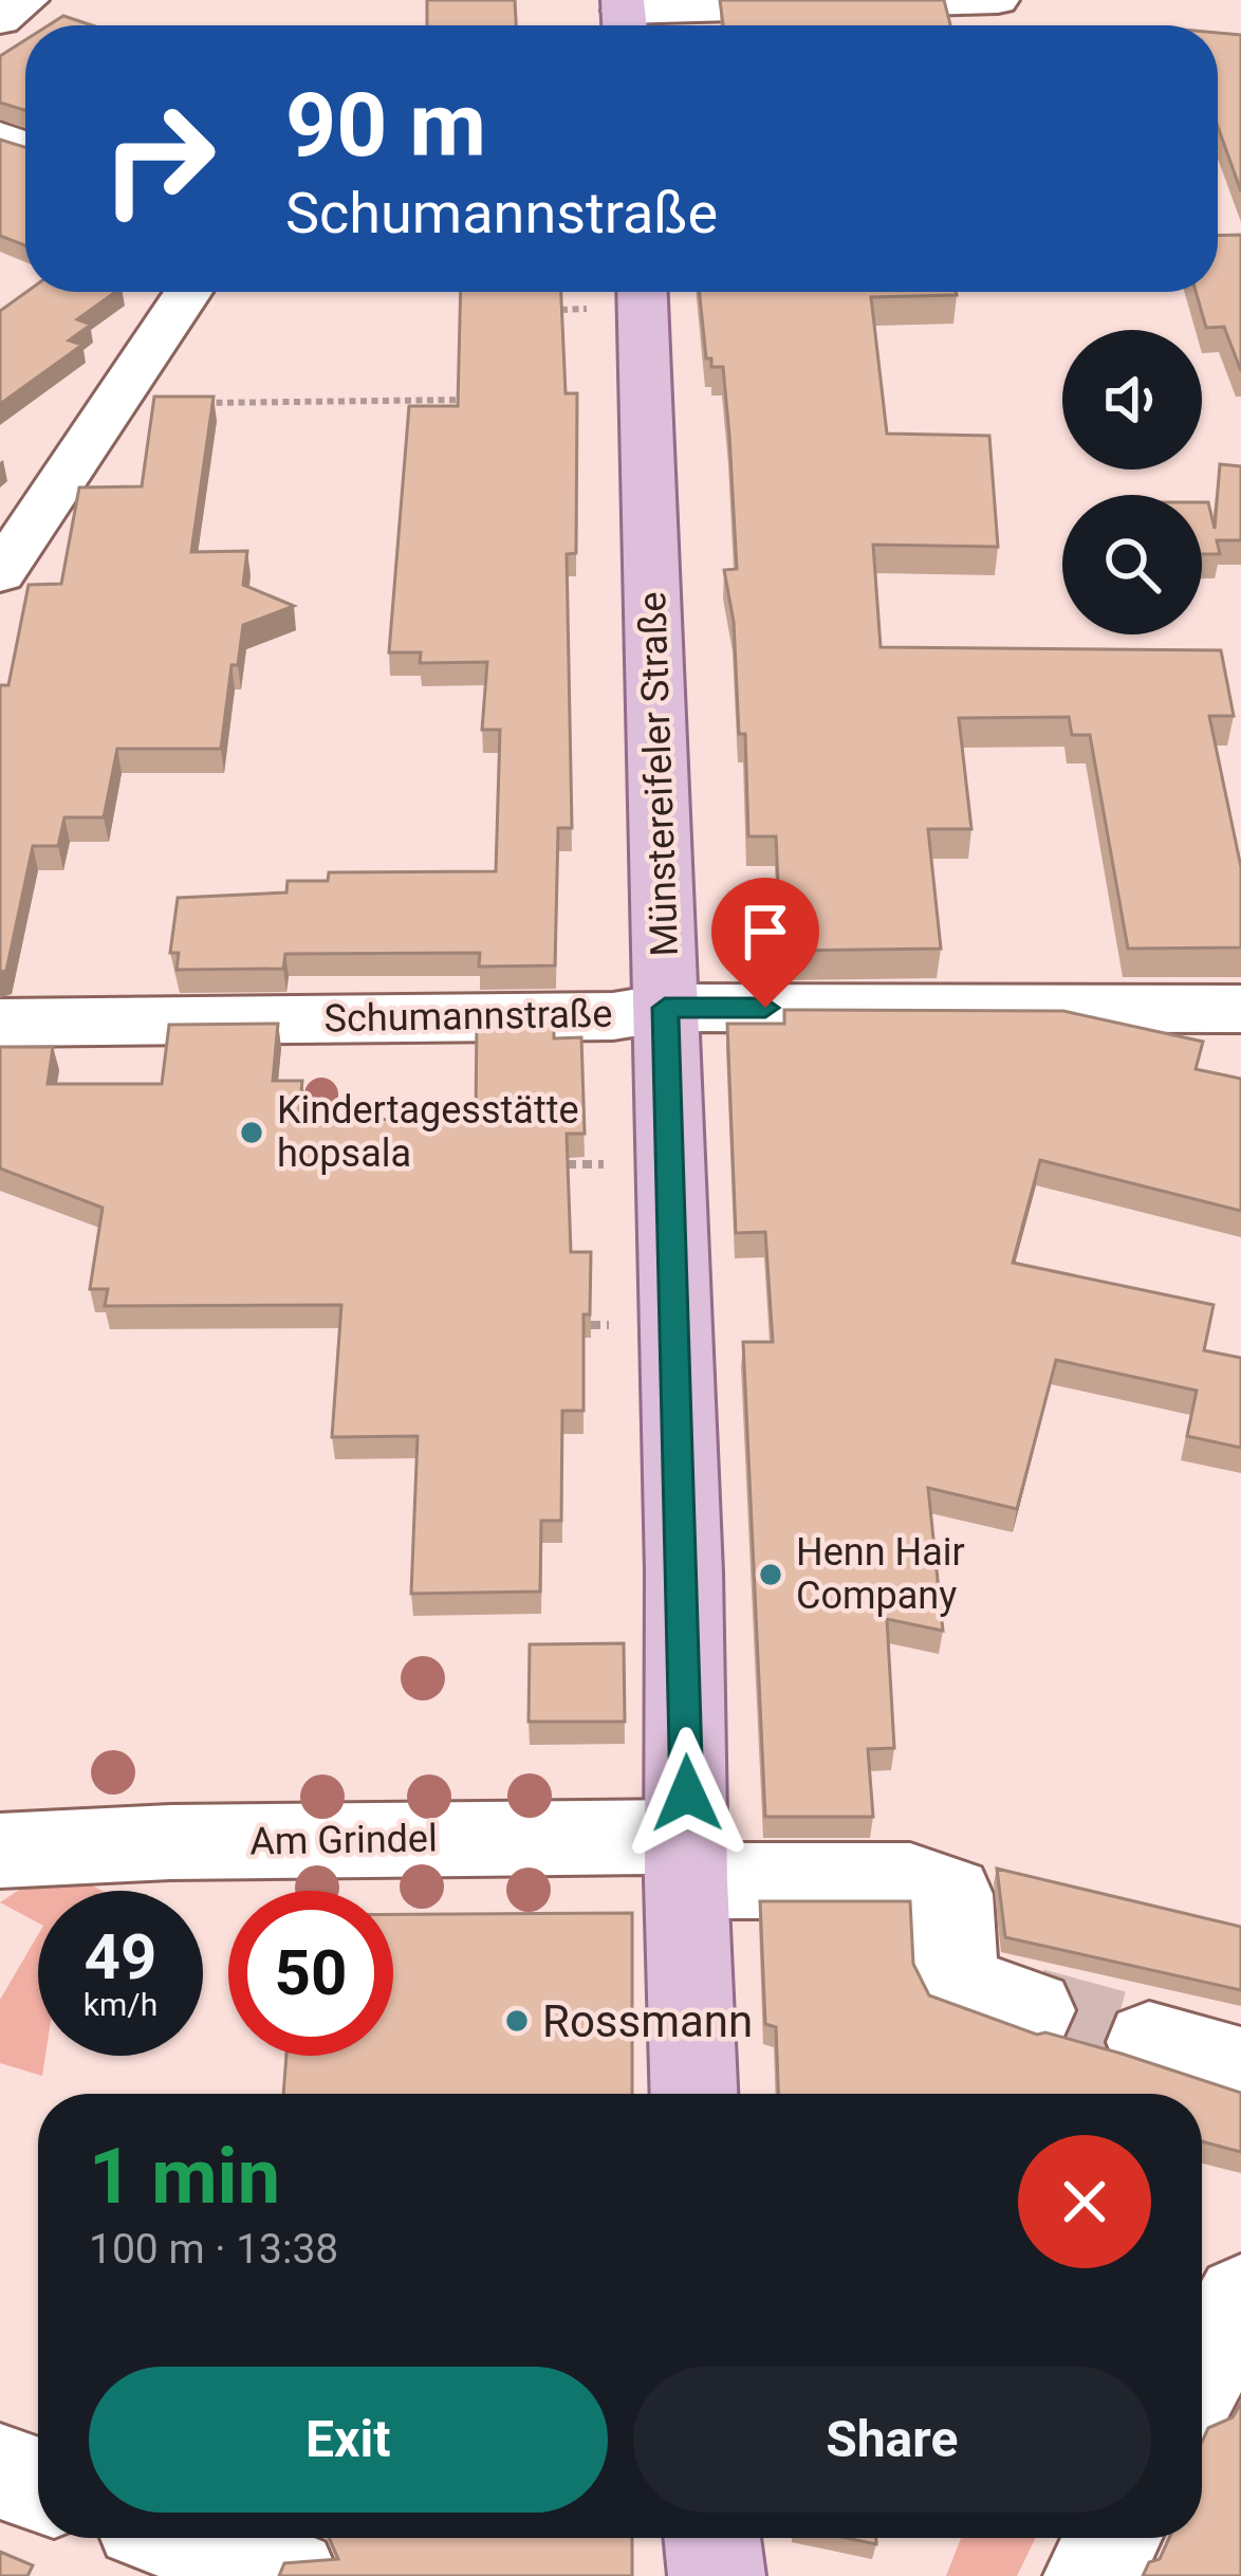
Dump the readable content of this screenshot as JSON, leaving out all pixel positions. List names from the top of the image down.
{
  "streets": {
    "main road": ["Münstereifeler Straße"],
    "street": ["Schumannstraße", "Am Grindel"]
  },
  "crossings": [
    ["Münstereifeler Straße", "Schumannstraße"],
    ["Münstereifeler Straße", "Am Grindel"]
  ],
  "places": ["Kindertagesstätte hopsala", "Henn Hair Company", "Rossmann"],
  "page": {
    "turn": ["90 m", "Schumannstraße"],
    "speed": "49 km/h",
    "limit": "50",
    "heading": ["1 min", "100 m · 13:38"],
    "buttons": ["Exit", "Share"]
  }
}
